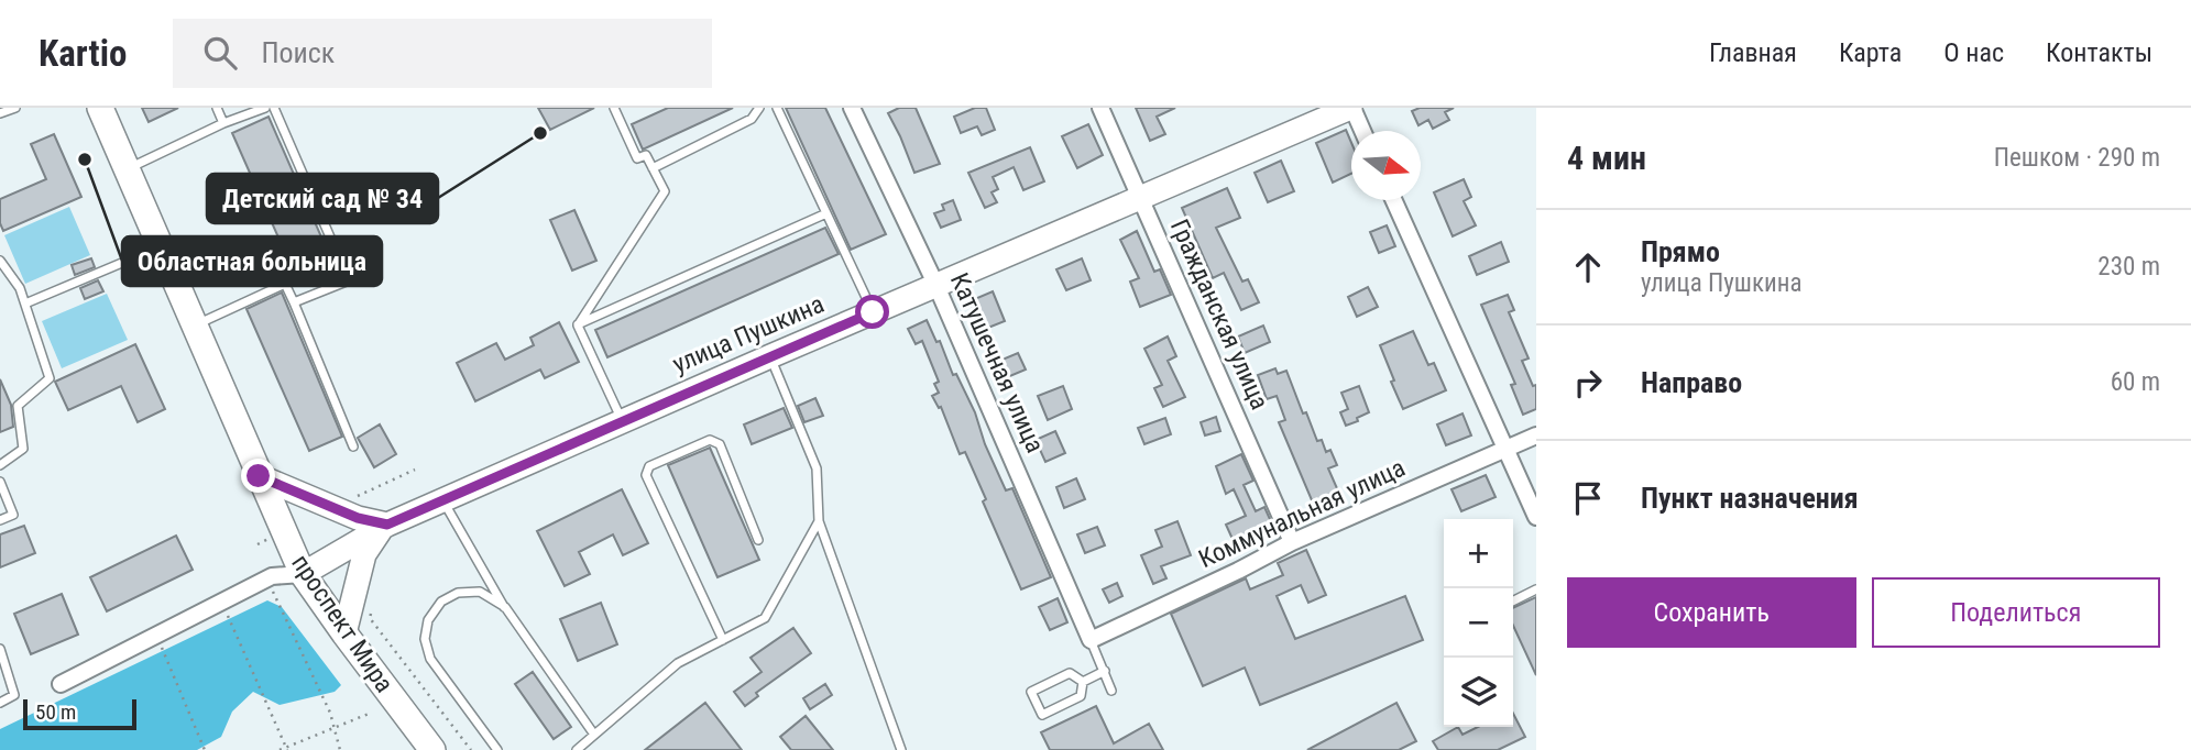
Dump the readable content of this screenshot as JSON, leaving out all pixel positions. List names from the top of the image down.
{
  "streets": {
    "main road": ["проспект Мира"],
    "street": [
      "Гражданская улица",
      "улица Пушкина",
      "Катушечная улица",
      "Коммунальная улица"
    ]
  },
  "crossings": [
    ["Гражданская улица", "улица Пушкина"],
    ["Гражданская улица", "Коммунальная улица"],
    ["улица Пушкина", "Катушечная улица"],
    ["улица Пушкина", "проспект Мира"],
    ["Катушечная улица", "Коммунальная улица"]
  ],
  "places": ["Детский сад № 34", "Областная больница"],
  "scale_bar": "50 m",
  "north": "right",
  "page": {
    "header": "Kartio",
    "search": "Поиск",
    "nav": [
      "Главная",
      "Карта",
      "О нас",
      "Контакты"
    ],
    "heading": ["4 мин", "Пешком · 290 m"],
    "list": [
      ["Прямо", "улица Пушкина", "230 m"],
      ["Направо", "60 m"],
      "Пункт назначения"
    ],
    "map_buttons": ["+", "−"],
    "buttons": ["Сохранить", "Поделиться"],
    "scale": "50 m"
  }
}
